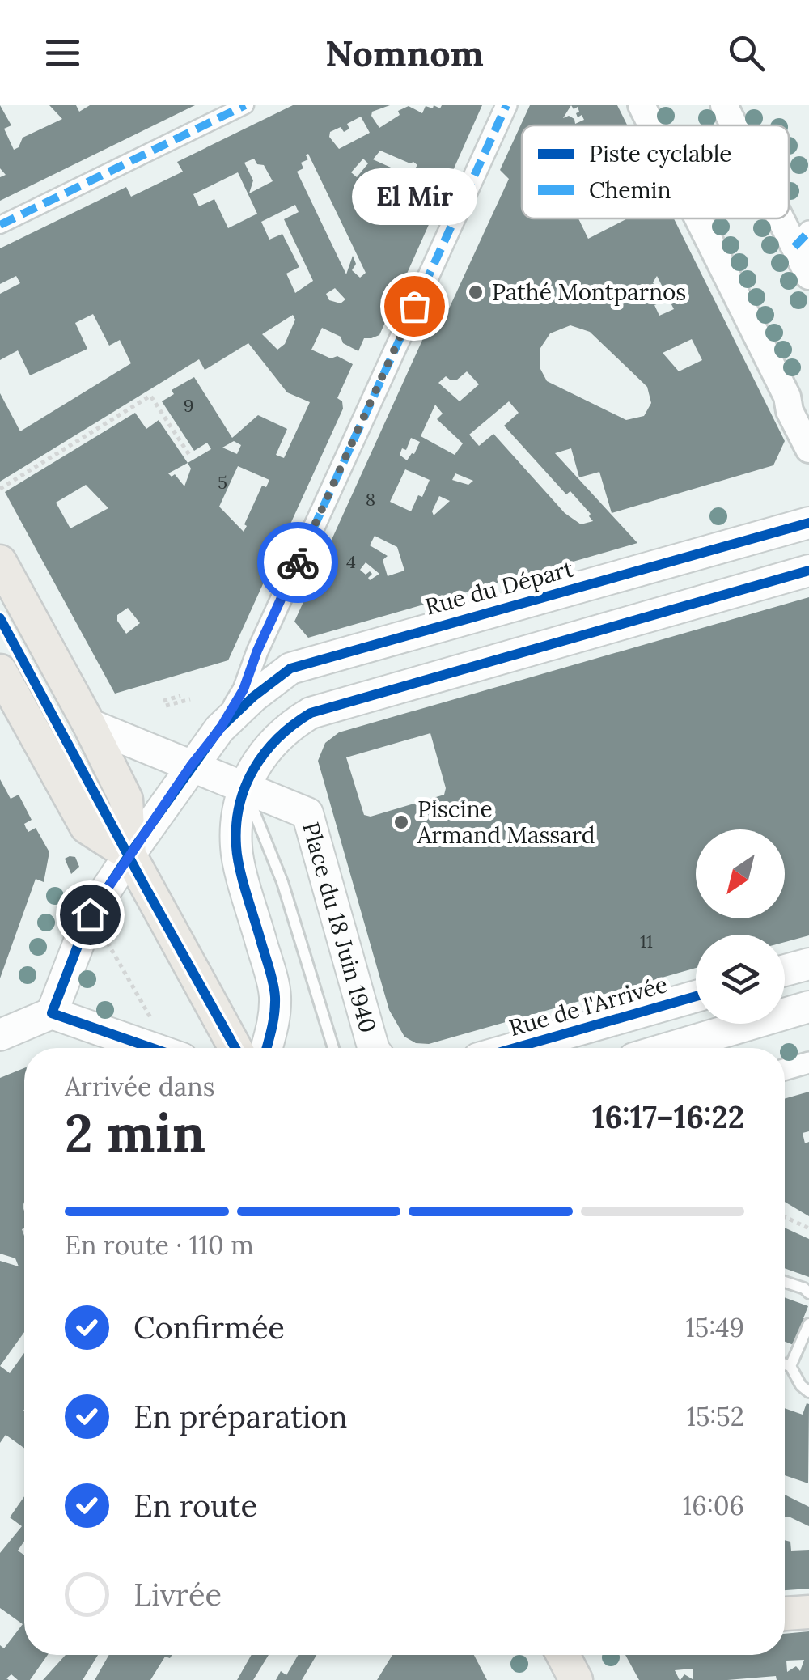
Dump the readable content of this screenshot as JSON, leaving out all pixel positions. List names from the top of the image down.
{
  "streets": {
    "main road": ["Rue du Départ", "Place du 18 Juin 1940", "Rue de l'Arrivée"]
  },
  "places": ["Pathé Montparnos", "El Mir", "Piscine Armand Massard"],
  "house_numbers": [
    "9",
    "5",
    "8",
    "4",
    "11"
  ],
  "legend": ["Piste cyclable", "Chemin"],
  "north": "bottom left",
  "page": {
    "header": "Nomnom",
    "bubble": "El Mir",
    "heading": ["2 min", "Arrivée dans", "16:17–16:22"],
    "bar": "En route · 110 m",
    "list": [
      ["Confirmée", "15:49"],
      ["En préparation", "15:52"],
      ["En route", "16:06"],
      "Livrée"
    ]
  }
}
